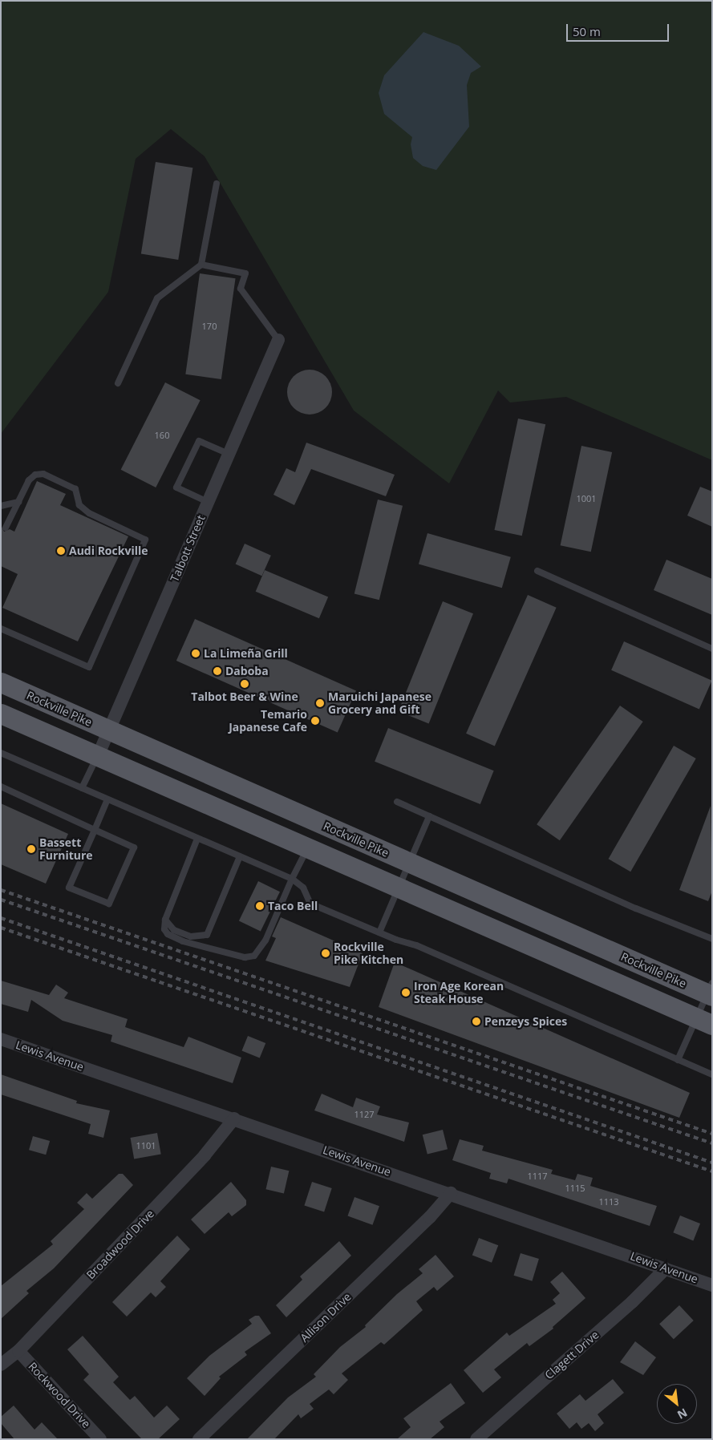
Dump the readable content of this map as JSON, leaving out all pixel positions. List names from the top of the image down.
{
  "streets": {
    "main road": ["Rockville Pike"],
    "street": [
      "Talbott Street",
      "Lewis Avenue",
      "Broadwood Drive",
      "Allison Drive",
      "Clagett Drive",
      "Rockwood Drive"
    ]
  },
  "crossings": [
    ["Talbott Street", "Rockville Pike"],
    ["Lewis Avenue", "Broadwood Drive"],
    ["Lewis Avenue", "Allison Drive"],
    ["Lewis Avenue", "Clagett Drive"],
    ["Broadwood Drive", "Rockwood Drive"]
  ],
  "places": [
    "Audi Rockville",
    "La Limeña Grill",
    "Daboba",
    "Talbot Beer & Wine",
    "Maruichi Japanese Grocery and Gift",
    "Temario Japanese Cafe",
    "Bassett Furniture",
    "Taco Bell",
    "Rockville Pike Kitchen",
    "Iron Age Korean Steak House",
    "Penzeys Spices"
  ],
  "house_numbers": [
    "170",
    "160",
    "1001",
    "1127",
    "1101",
    "1117",
    "1115",
    "1113"
  ],
  "scale_bar": "50 m",
  "north": "bottom right"
}
